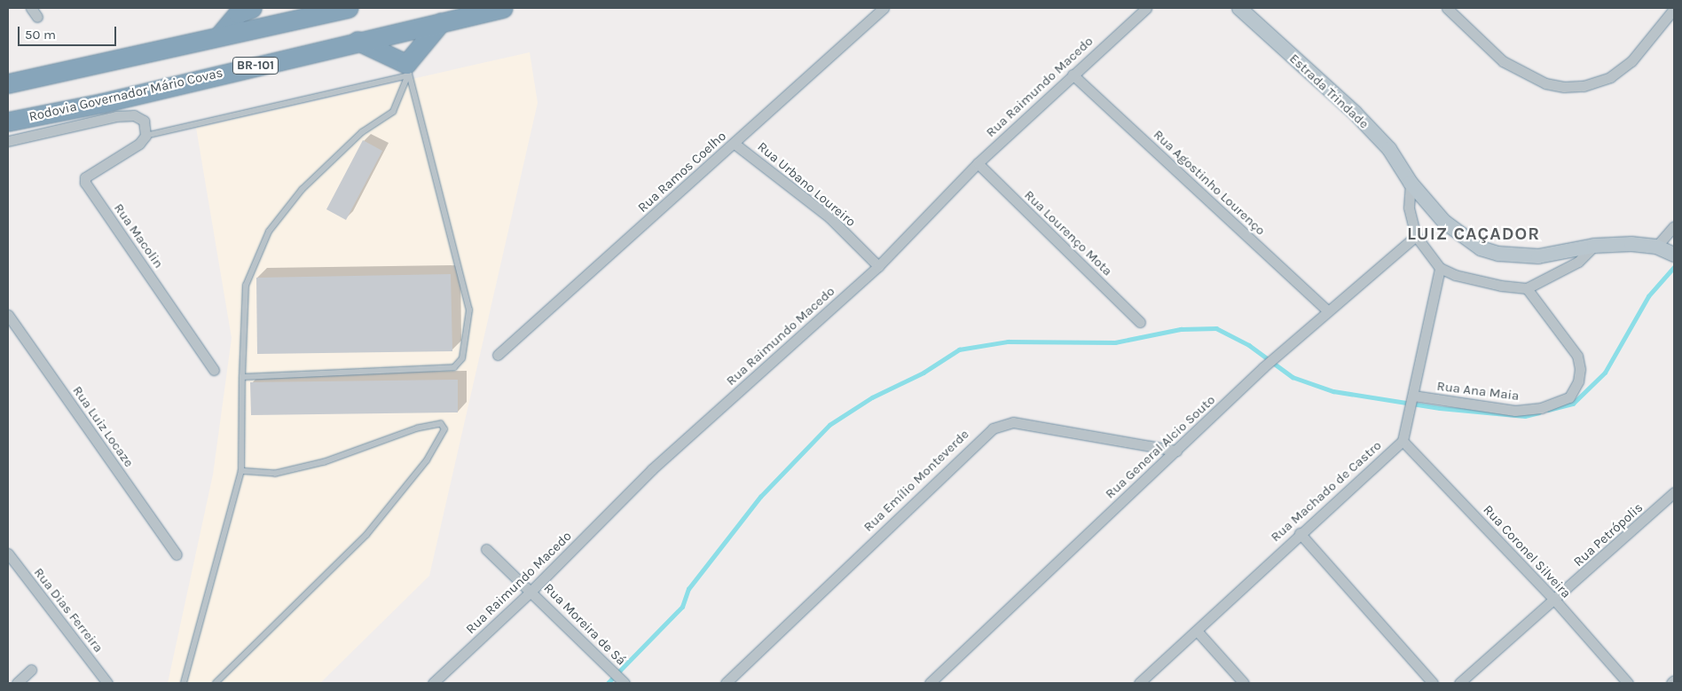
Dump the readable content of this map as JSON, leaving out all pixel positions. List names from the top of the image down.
{
  "streets": {
    "highway": ["BR-101", "Rodovia Governador Mário Covas"],
    "street": [
      "Rua Raimundo Macedo",
      "Estrada Trindade",
      "Rua Ramos Coelho",
      "Rua Agostinho Lourenço",
      "Rua Urbano Loureiro",
      "Rua Lourenço Mota",
      "Rua Macolin",
      "Rua Ana Maia",
      "Rua Luiz Locaze",
      "Rua General Alcio Souto",
      "Rua Emílio Monteverde",
      "Rua Machado de Castro",
      "Rua Petrópolis",
      "Rua Coronel Silveira",
      "Rua Dias Ferreira",
      "Rua Moreira de Sá"
    ]
  },
  "crossings": [
    ["Rua Raimundo Macedo", "Rua Agostinho Lourenço"],
    ["Rua Raimundo Macedo", "Rua Urbano Loureiro"],
    ["Rua Raimundo Macedo", "Rua Lourenço Mota"],
    ["Rua Raimundo Macedo", "Rua Moreira de Sá"],
    ["Rua Ramos Coelho", "Rua Urbano Loureiro"],
    ["Rua Agostinho Lourenço", "Rua General Alcio Souto"],
    ["Rua Ana Maia", "Rua Machado de Castro"],
    ["Rua General Alcio Souto", "Rua Emílio Monteverde"],
    ["Rua Machado de Castro", "Rua Coronel Silveira"],
    ["Rua Petrópolis", "Rua Coronel Silveira"]
  ],
  "districts": ["LUIZ CAÇADOR"],
  "scale_bar": "50 m"
}
